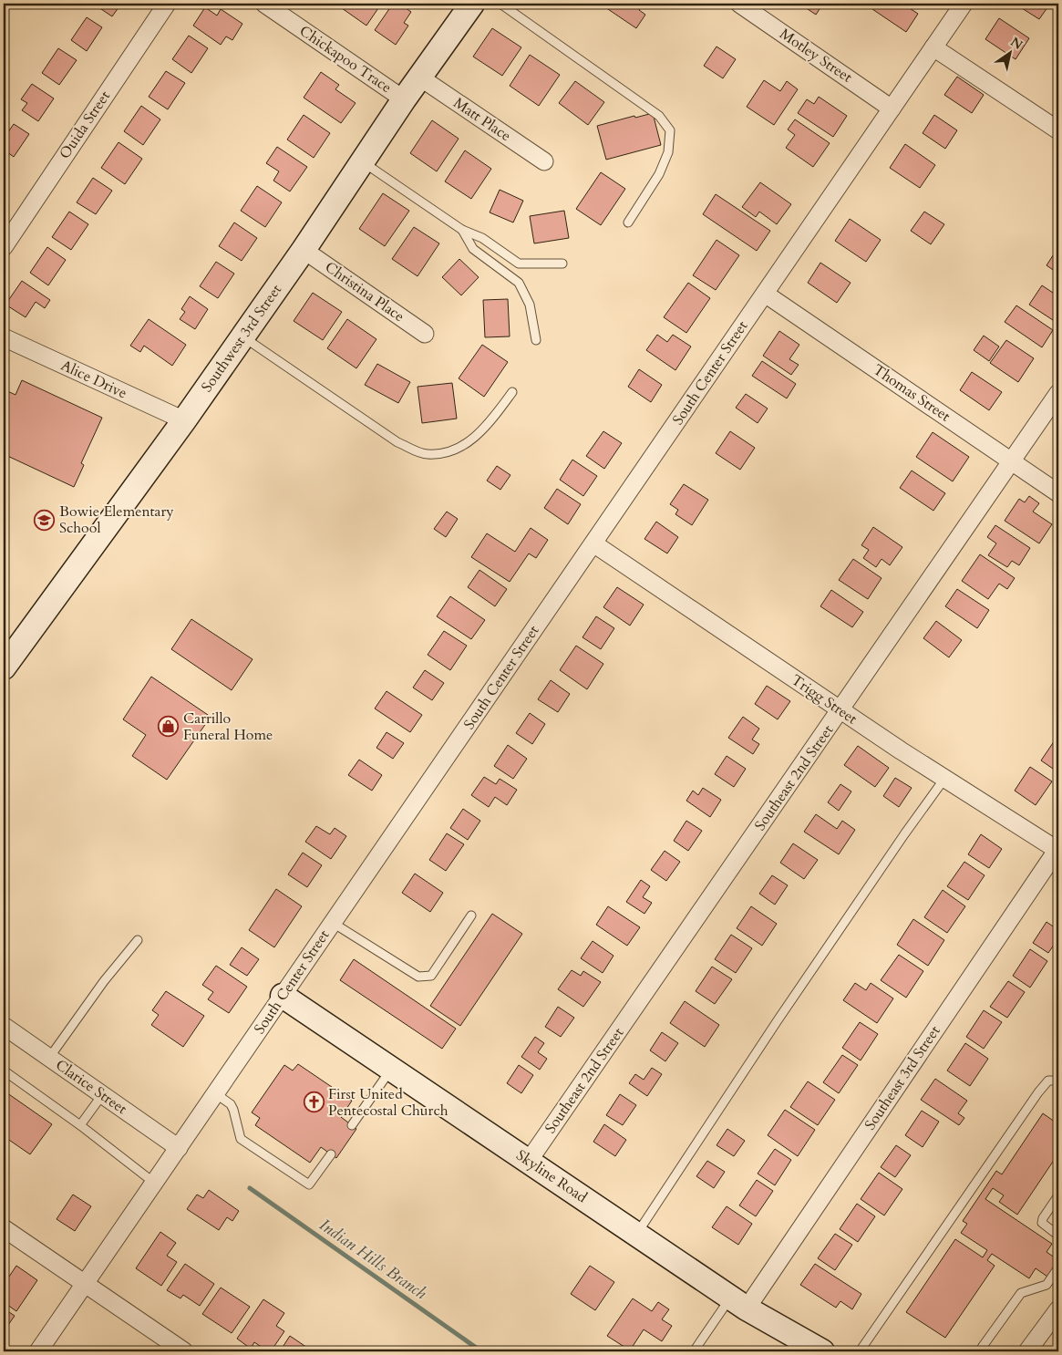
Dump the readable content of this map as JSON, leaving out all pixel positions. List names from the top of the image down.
{
  "streets": {
    "street": [
      "Motley Street",
      "Chickapoo Trace",
      "Matt Place",
      "Ouida Street",
      "Christina Place",
      "Southwest 3rd Street",
      "South Center Street",
      "Alice Drive",
      "Thomas Street",
      "Trigg Street",
      "Southeast 2nd Street",
      "Southeast 3rd Street",
      "Clarice Street",
      "Skyline Road"
    ]
  },
  "crossings": [
    ["Motley Street", "South Center Street"],
    ["Chickapoo Trace", "Southwest 3rd Street"],
    ["Matt Place", "Southwest 3rd Street"],
    ["Christina Place", "Southwest 3rd Street"],
    ["Southwest 3rd Street", "Alice Drive"],
    ["South Center Street", "Thomas Street"],
    ["South Center Street", "Trigg Street"],
    ["South Center Street", "Clarice Street"],
    ["South Center Street", "Skyline Road"],
    ["Thomas Street", "Southeast 2nd Street"],
    ["Trigg Street", "Southeast 2nd Street"],
    ["Trigg Street", "Southeast 3rd Street"],
    ["Southeast 2nd Street", "Skyline Road"],
    ["Southeast 3rd Street", "Skyline Road"]
  ],
  "water": ["Indian Hills Branch"],
  "places": {
    "school or university": ["Bowie Elementary School"],
    "shop": ["Carrillo Funeral Home"],
    "church": ["First United Pentecostal Church"]
  },
  "north": "top right"
}
